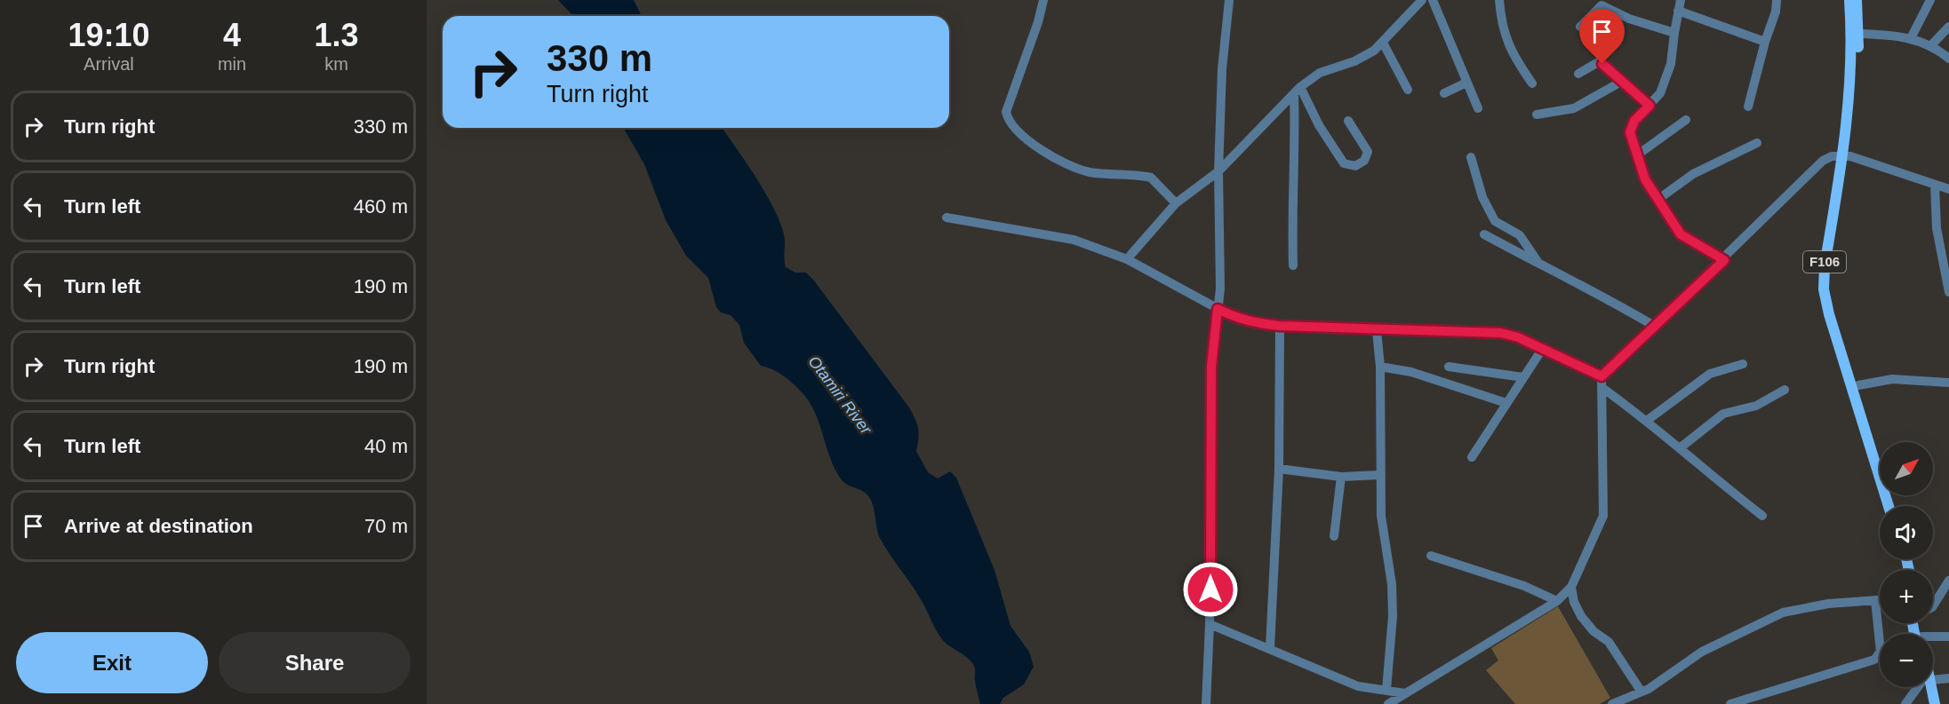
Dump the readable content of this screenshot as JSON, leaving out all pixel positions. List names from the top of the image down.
{
  "streets": {
    "main road": ["F106"]
  },
  "water": ["Otamiri River"],
  "north": "top right",
  "page": {
    "eta": [
      "19:10",
      "Arrival",
      "4",
      "min",
      "1.3",
      "km"
    ],
    "turn": ["330 m", "Turn right"],
    "list": [
      {
        "name": "Turn right",
        "value": "330 m"
      },
      {
        "name": "Turn left",
        "value": "460 m"
      },
      {
        "name": "Turn left",
        "value": "190 m"
      },
      {
        "name": "Turn right",
        "value": "190 m"
      },
      {
        "name": "Turn left",
        "value": "40 m"
      },
      {
        "name": "Arrive at destination",
        "value": "70 m"
      }
    ],
    "map_buttons": ["+", "−"],
    "buttons": ["Exit", "Share"]
  }
}
